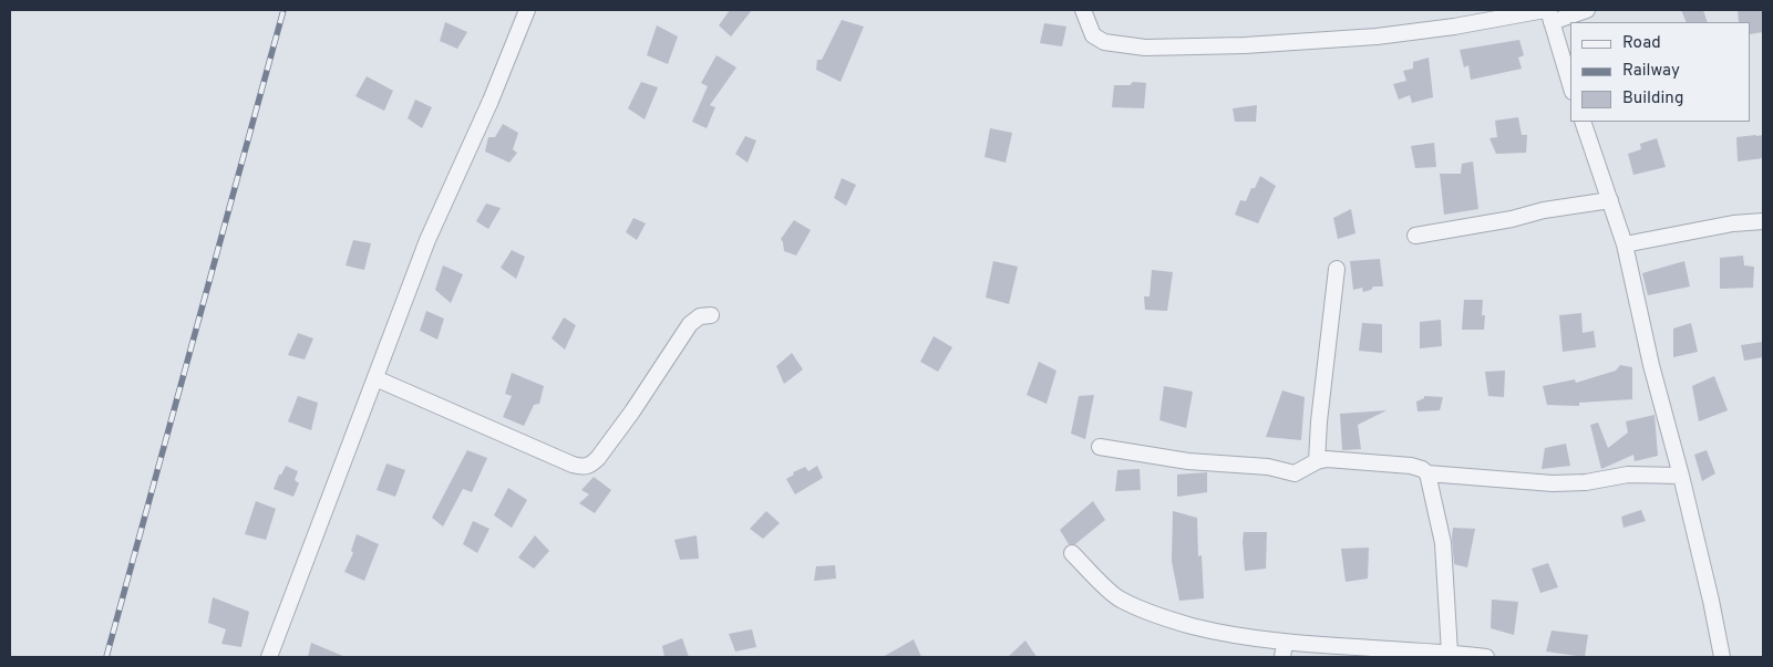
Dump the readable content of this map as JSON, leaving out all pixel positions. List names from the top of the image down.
{
  "legend": ["Road", "Railway", "Building"]
}
